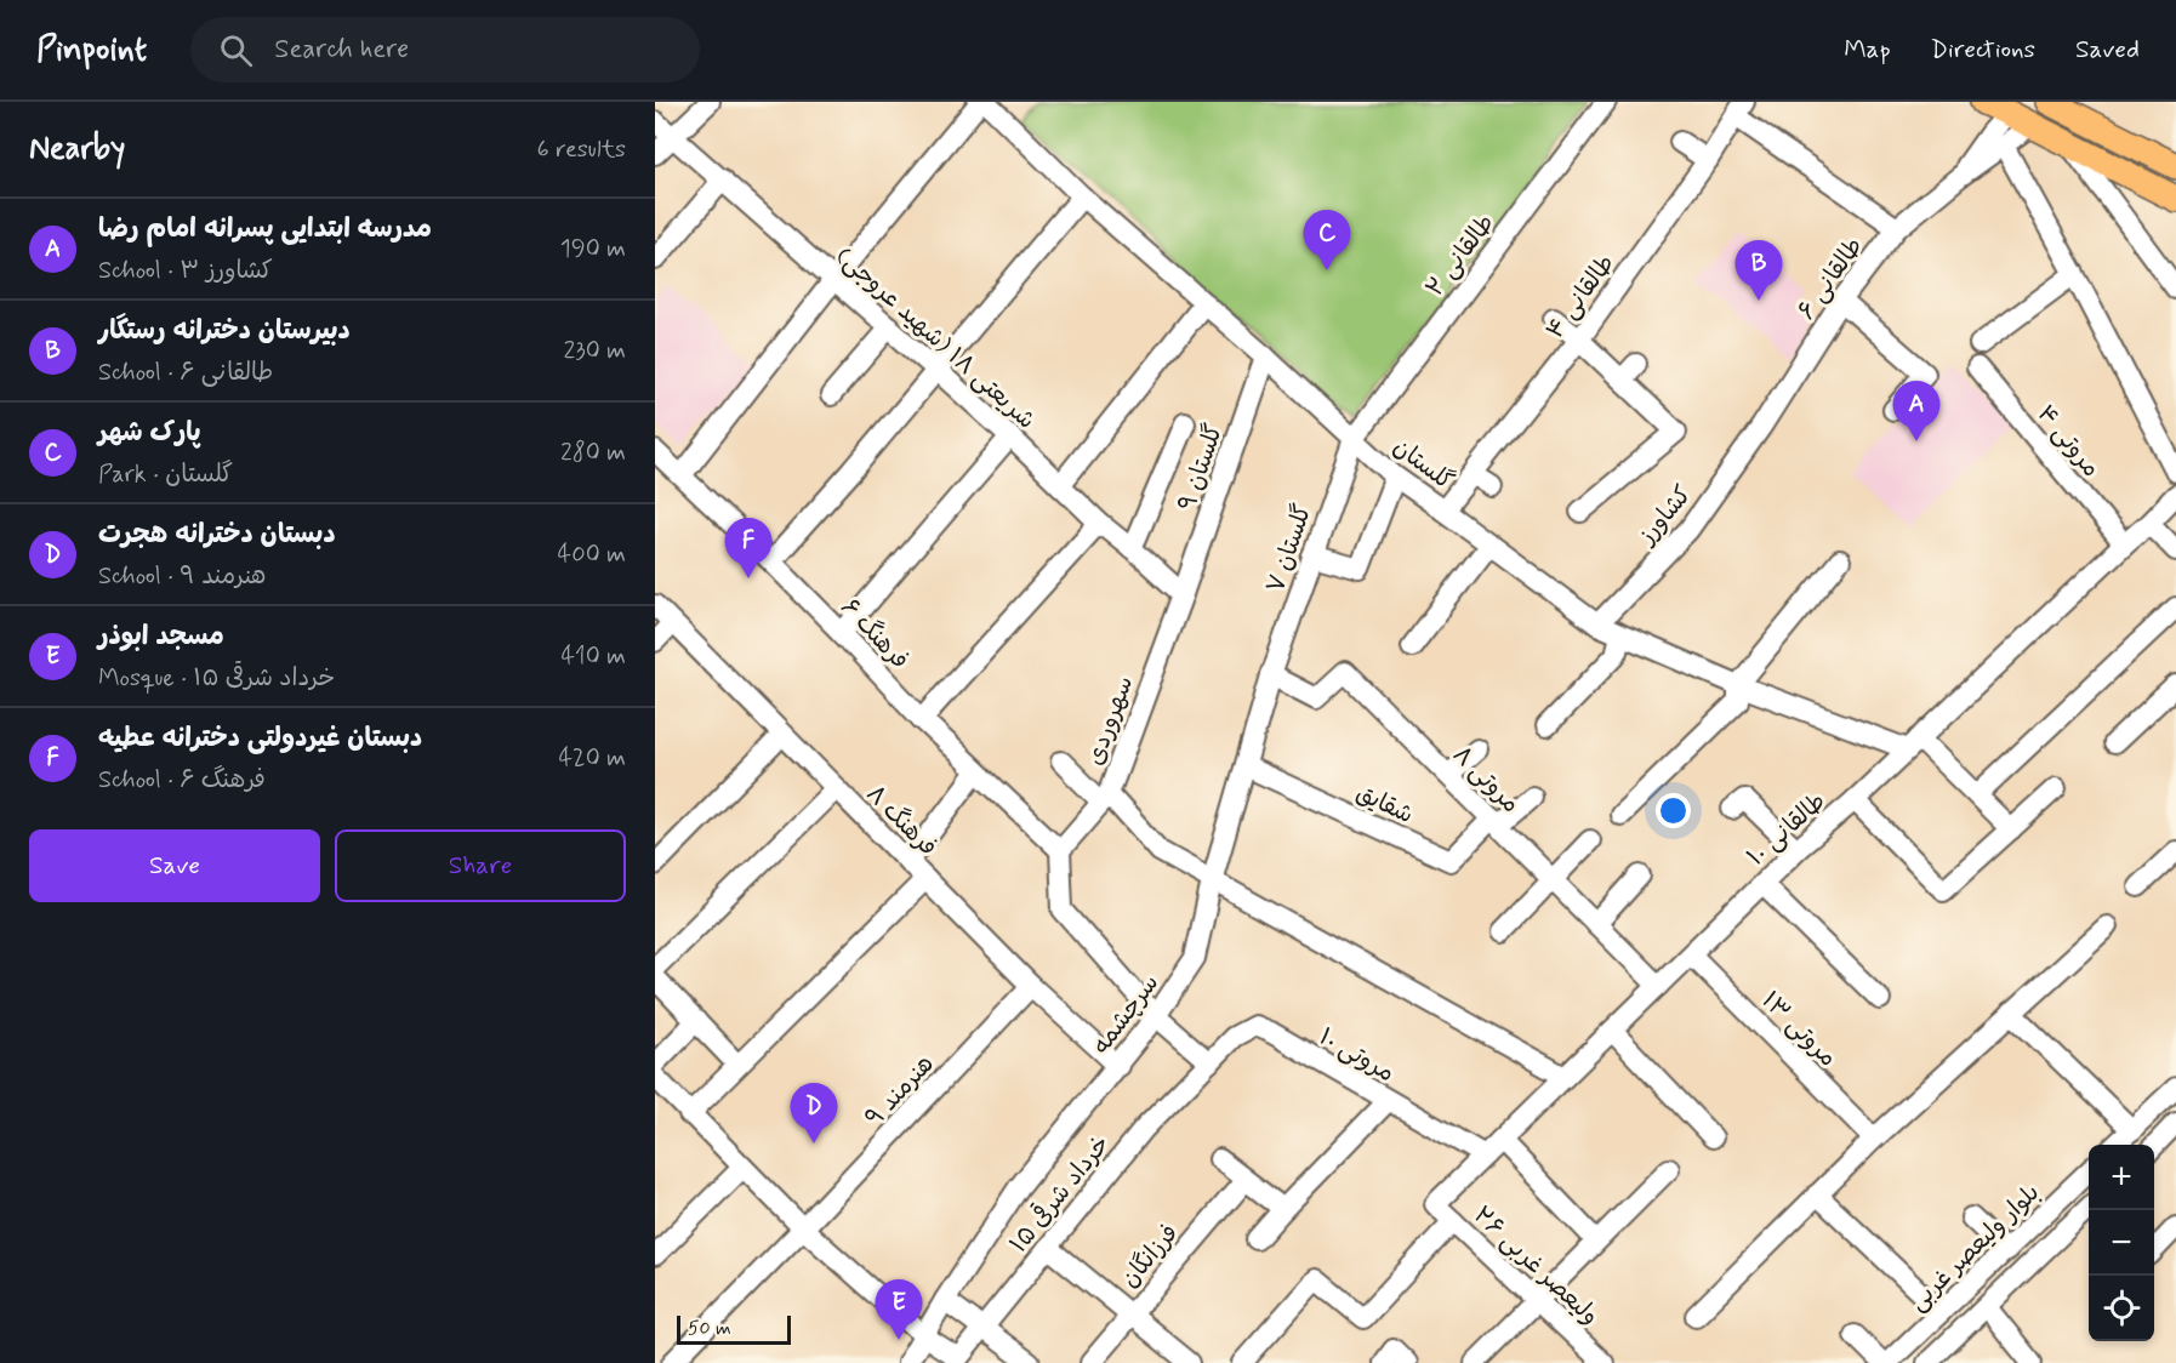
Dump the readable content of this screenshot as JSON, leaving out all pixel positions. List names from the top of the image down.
{
  "streets": {
    "street": [
      "طالقانی ۲",
      "طالقانی ۶",
      "طالقانی ۴",
      "شریعتی ۱۸ (شهید عروجی)",
      "مروتی ۴",
      "گلستان",
      "گلستان ۹",
      "کشاورز",
      "گلستان ۷",
      "فرهنگ ۶",
      "سهروردی",
      "مروتی ۸",
      "شقایق",
      "فرهنگ ۸",
      "طالقانی ۱۰",
      "سرچشمه",
      "مروتی ۱۳",
      "مروتی ۱۰",
      "هنرمند ۹",
      "۱۵ خرداد شرقی",
      "بلوار ولیعصر غربی",
      "فرزانگان",
      "ولیعصر غربی ۲۶"
    ]
  },
  "crossings": [
    ["طالقانی ۲", "گلستان"],
    ["طالقانی ۲", "گلستان ۷"],
    ["طالقانی ۶", "کشاورز"],
    ["طالقانی ۴", "گلستان"],
    ["شریعتی ۱۸ (شهید عروجی)", "گلستان ۹"],
    ["شریعتی ۱۸ (شهید عروجی)", "سهروردی"],
    ["مروتی ۴", "طالقانی ۱۰"],
    ["گلستان", "گلستان ۹"],
    ["گلستان", "کشاورز"],
    ["گلستان", "گلستان ۷"],
    ["گلستان", "طالقانی ۱۰"],
    ["گلستان ۹", "سهروردی"],
    ["گلستان ۷", "مروتی ۸"],
    ["گلستان ۷", "سرچشمه"],
    ["فرهنگ ۶", "سهروردی"],
    ["مروتی ۸", "شقایق"],
    ["مروتی ۸", "طالقانی ۱۰"],
    ["مروتی ۸", "سرچشمه"],
    ["شقایق", "سرچشمه"],
    ["فرهنگ ۸", "سرچشمه"],
    ["فرهنگ ۸", "هنرمند ۹"],
    ["طالقانی ۱۰", "مروتی ۱۳"],
    ["طالقانی ۱۰", "مروتی ۱۰"],
    ["طالقانی ۱۰", "ولیعصر غربی ۲۶"],
    ["مروتی ۱۰", "۱۵ خرداد شرقی"]
  ],
  "scale_bar": "50 m",
  "page": {
    "header": "Pinpoint",
    "search": "Search here",
    "nav": ["Map", "Directions", "Saved"],
    "heading": ["Nearby", "6 results"],
    "list": [
      {
        "mark": "A",
        "name": "مدرسه ابتدایی پسرانه امام رضا",
        "note": "School · کشاورز ۳",
        "value": "190 m"
      },
      {
        "mark": "B",
        "name": "دبیرستان دخترانه رستگار",
        "note": "School · طالقانی ۶",
        "value": "230 m"
      },
      {
        "mark": "C",
        "name": "پارک شهر",
        "note": "Park · گلستان",
        "value": "280 m"
      },
      {
        "mark": "D",
        "name": "دبستان دخترانه هجرت",
        "note": "School · هنرمند ۹",
        "value": "400 m"
      },
      {
        "mark": "E",
        "name": "مسجد ابوذر",
        "note": "Mosque · ۱۵ خرداد شرقی",
        "value": "410 m"
      },
      {
        "mark": "F",
        "name": "دبستان غیردولتی دخترانه عطیه",
        "note": "School · فرهنگ ۶",
        "value": "420 m"
      }
    ],
    "pins": [
      "C",
      "B",
      "A",
      "F",
      "D",
      "E"
    ],
    "buttons": ["Save", "Share"],
    "map_buttons": ["+", "−"],
    "scale": "50 m"
  }
}
